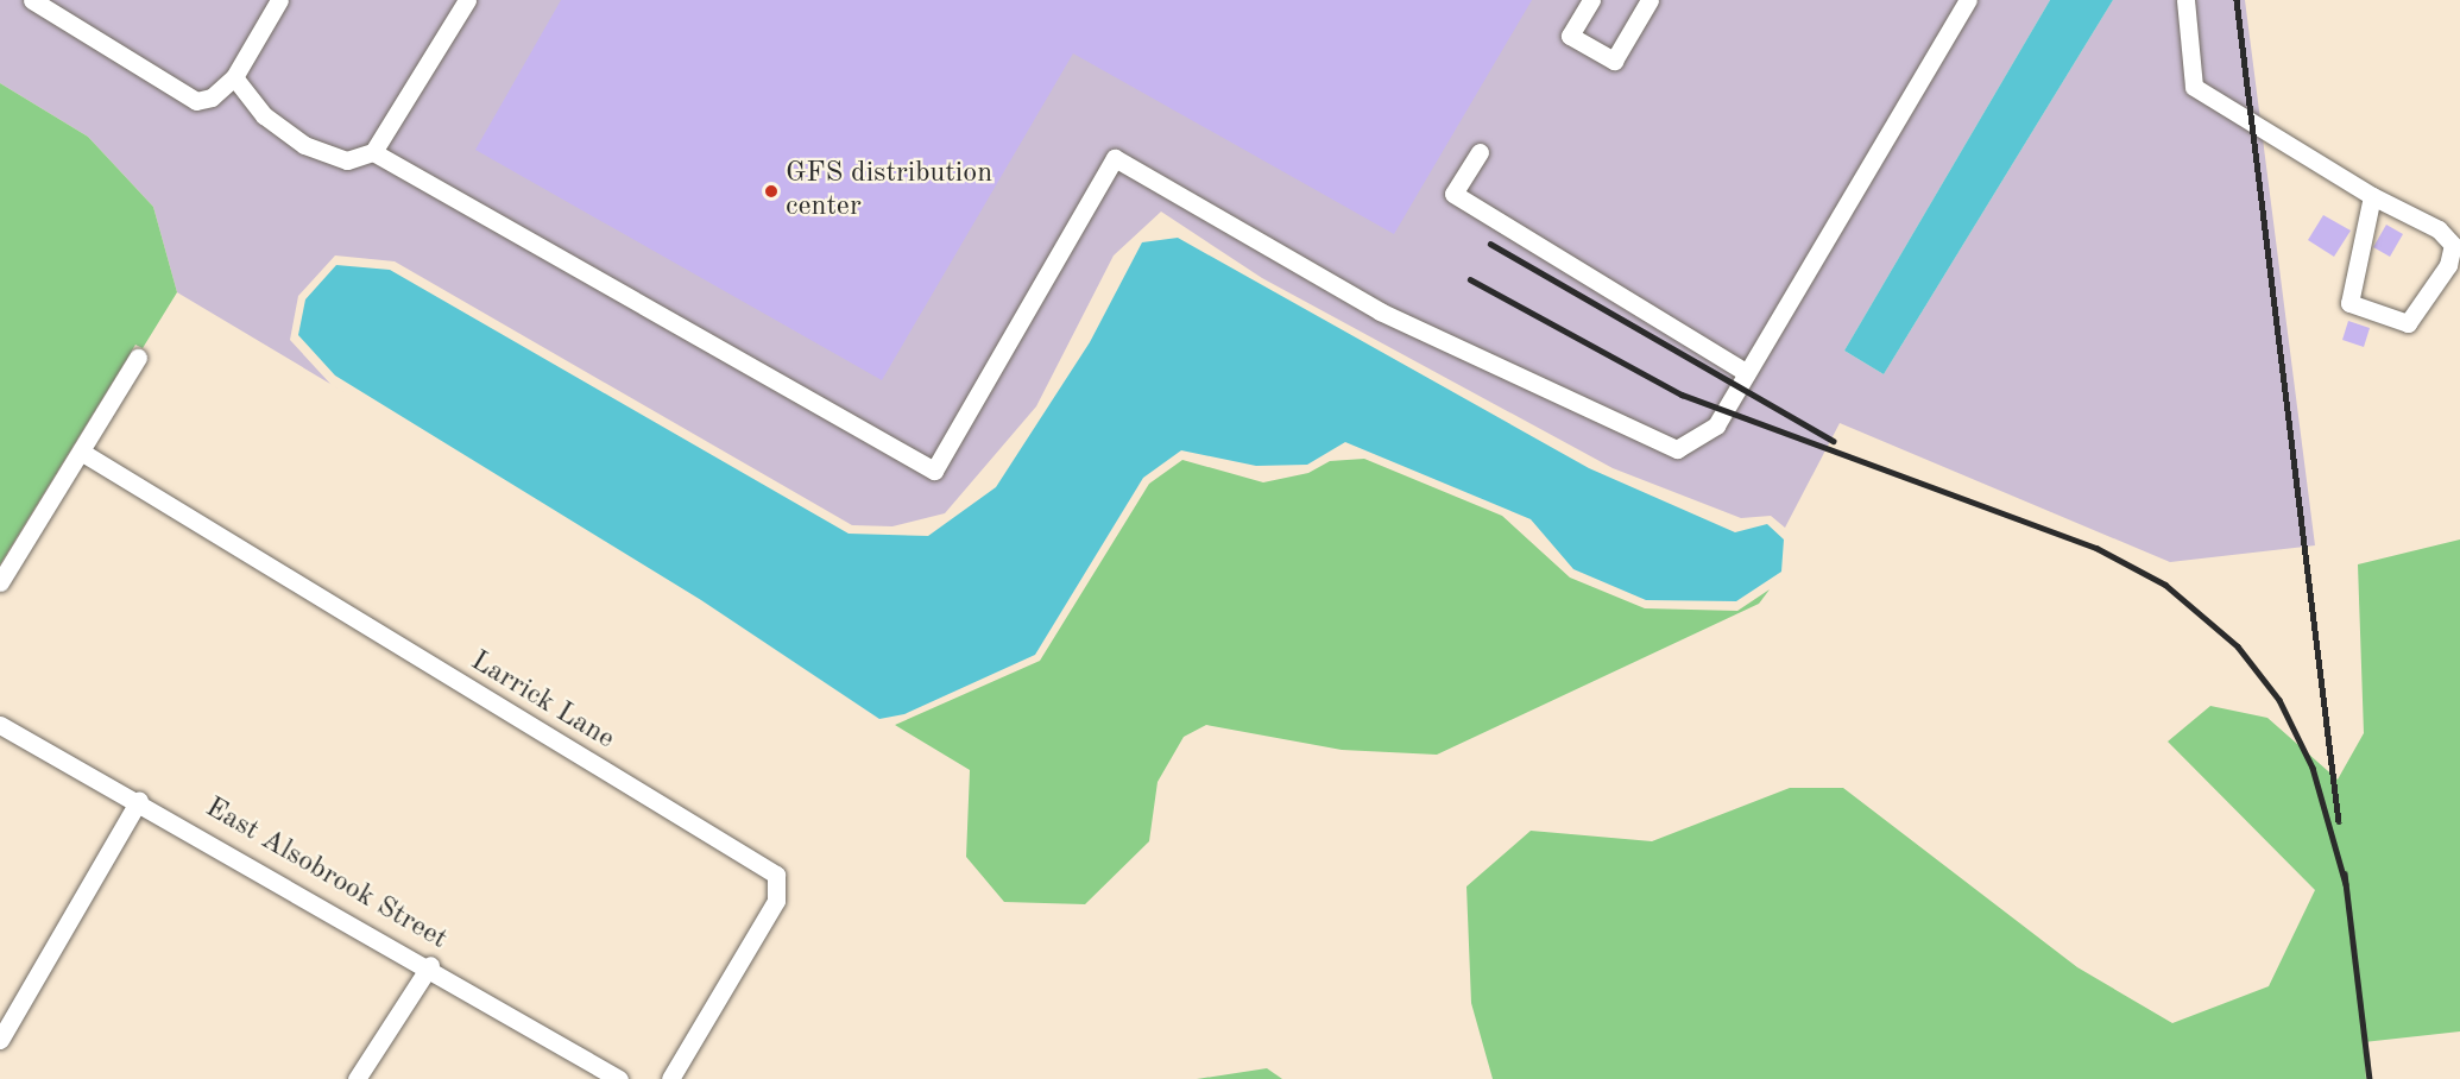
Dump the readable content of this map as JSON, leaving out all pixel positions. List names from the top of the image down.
{
  "streets": {
    "street": ["Larrick Lane", "East Alsobrook Street"]
  },
  "places": ["GFS distribution center"]
}
